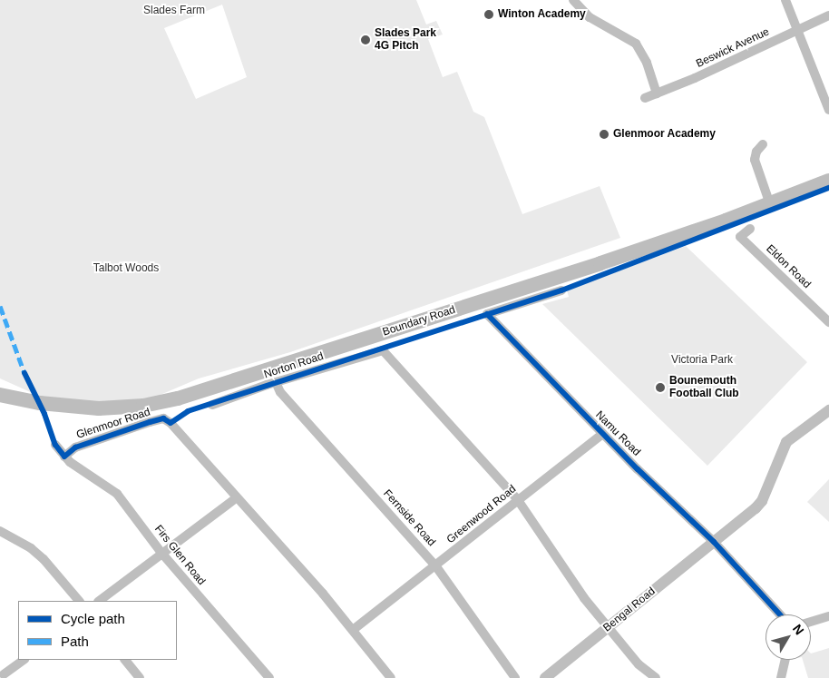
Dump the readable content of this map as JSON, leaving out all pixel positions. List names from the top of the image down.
{
  "streets": {
    "main road": ["Boundary Road"],
    "street": [
      "Beswick Avenue",
      "Eldon Road",
      "Norton Road",
      "Glenmoor Road",
      "Namu Road",
      "Greenwood Road",
      "Fernside Road",
      "Firs Glen Road",
      "Bengal Road"
    ]
  },
  "crossings": [
    ["Norton Road", "Greenwood Road"],
    ["Norton Road", "Fernside Road"],
    ["Norton Road", "Bengal Road"],
    ["Glenmoor Road", "Greenwood Road"],
    ["Glenmoor Road", "Firs Glen Road"],
    ["Namu Road", "Greenwood Road"],
    ["Namu Road", "Bengal Road"],
    ["Greenwood Road", "Fernside Road"]
  ],
  "parks": ["Slades Farm", "Talbot Woods", "Victoria Park"],
  "places": [
    "Winton Academy",
    "Slades Park 4G Pitch",
    "Glenmoor Academy",
    "Bounemouth Football Club"
  ],
  "legend": ["Cycle path", "Path"],
  "north": "top right"
}
